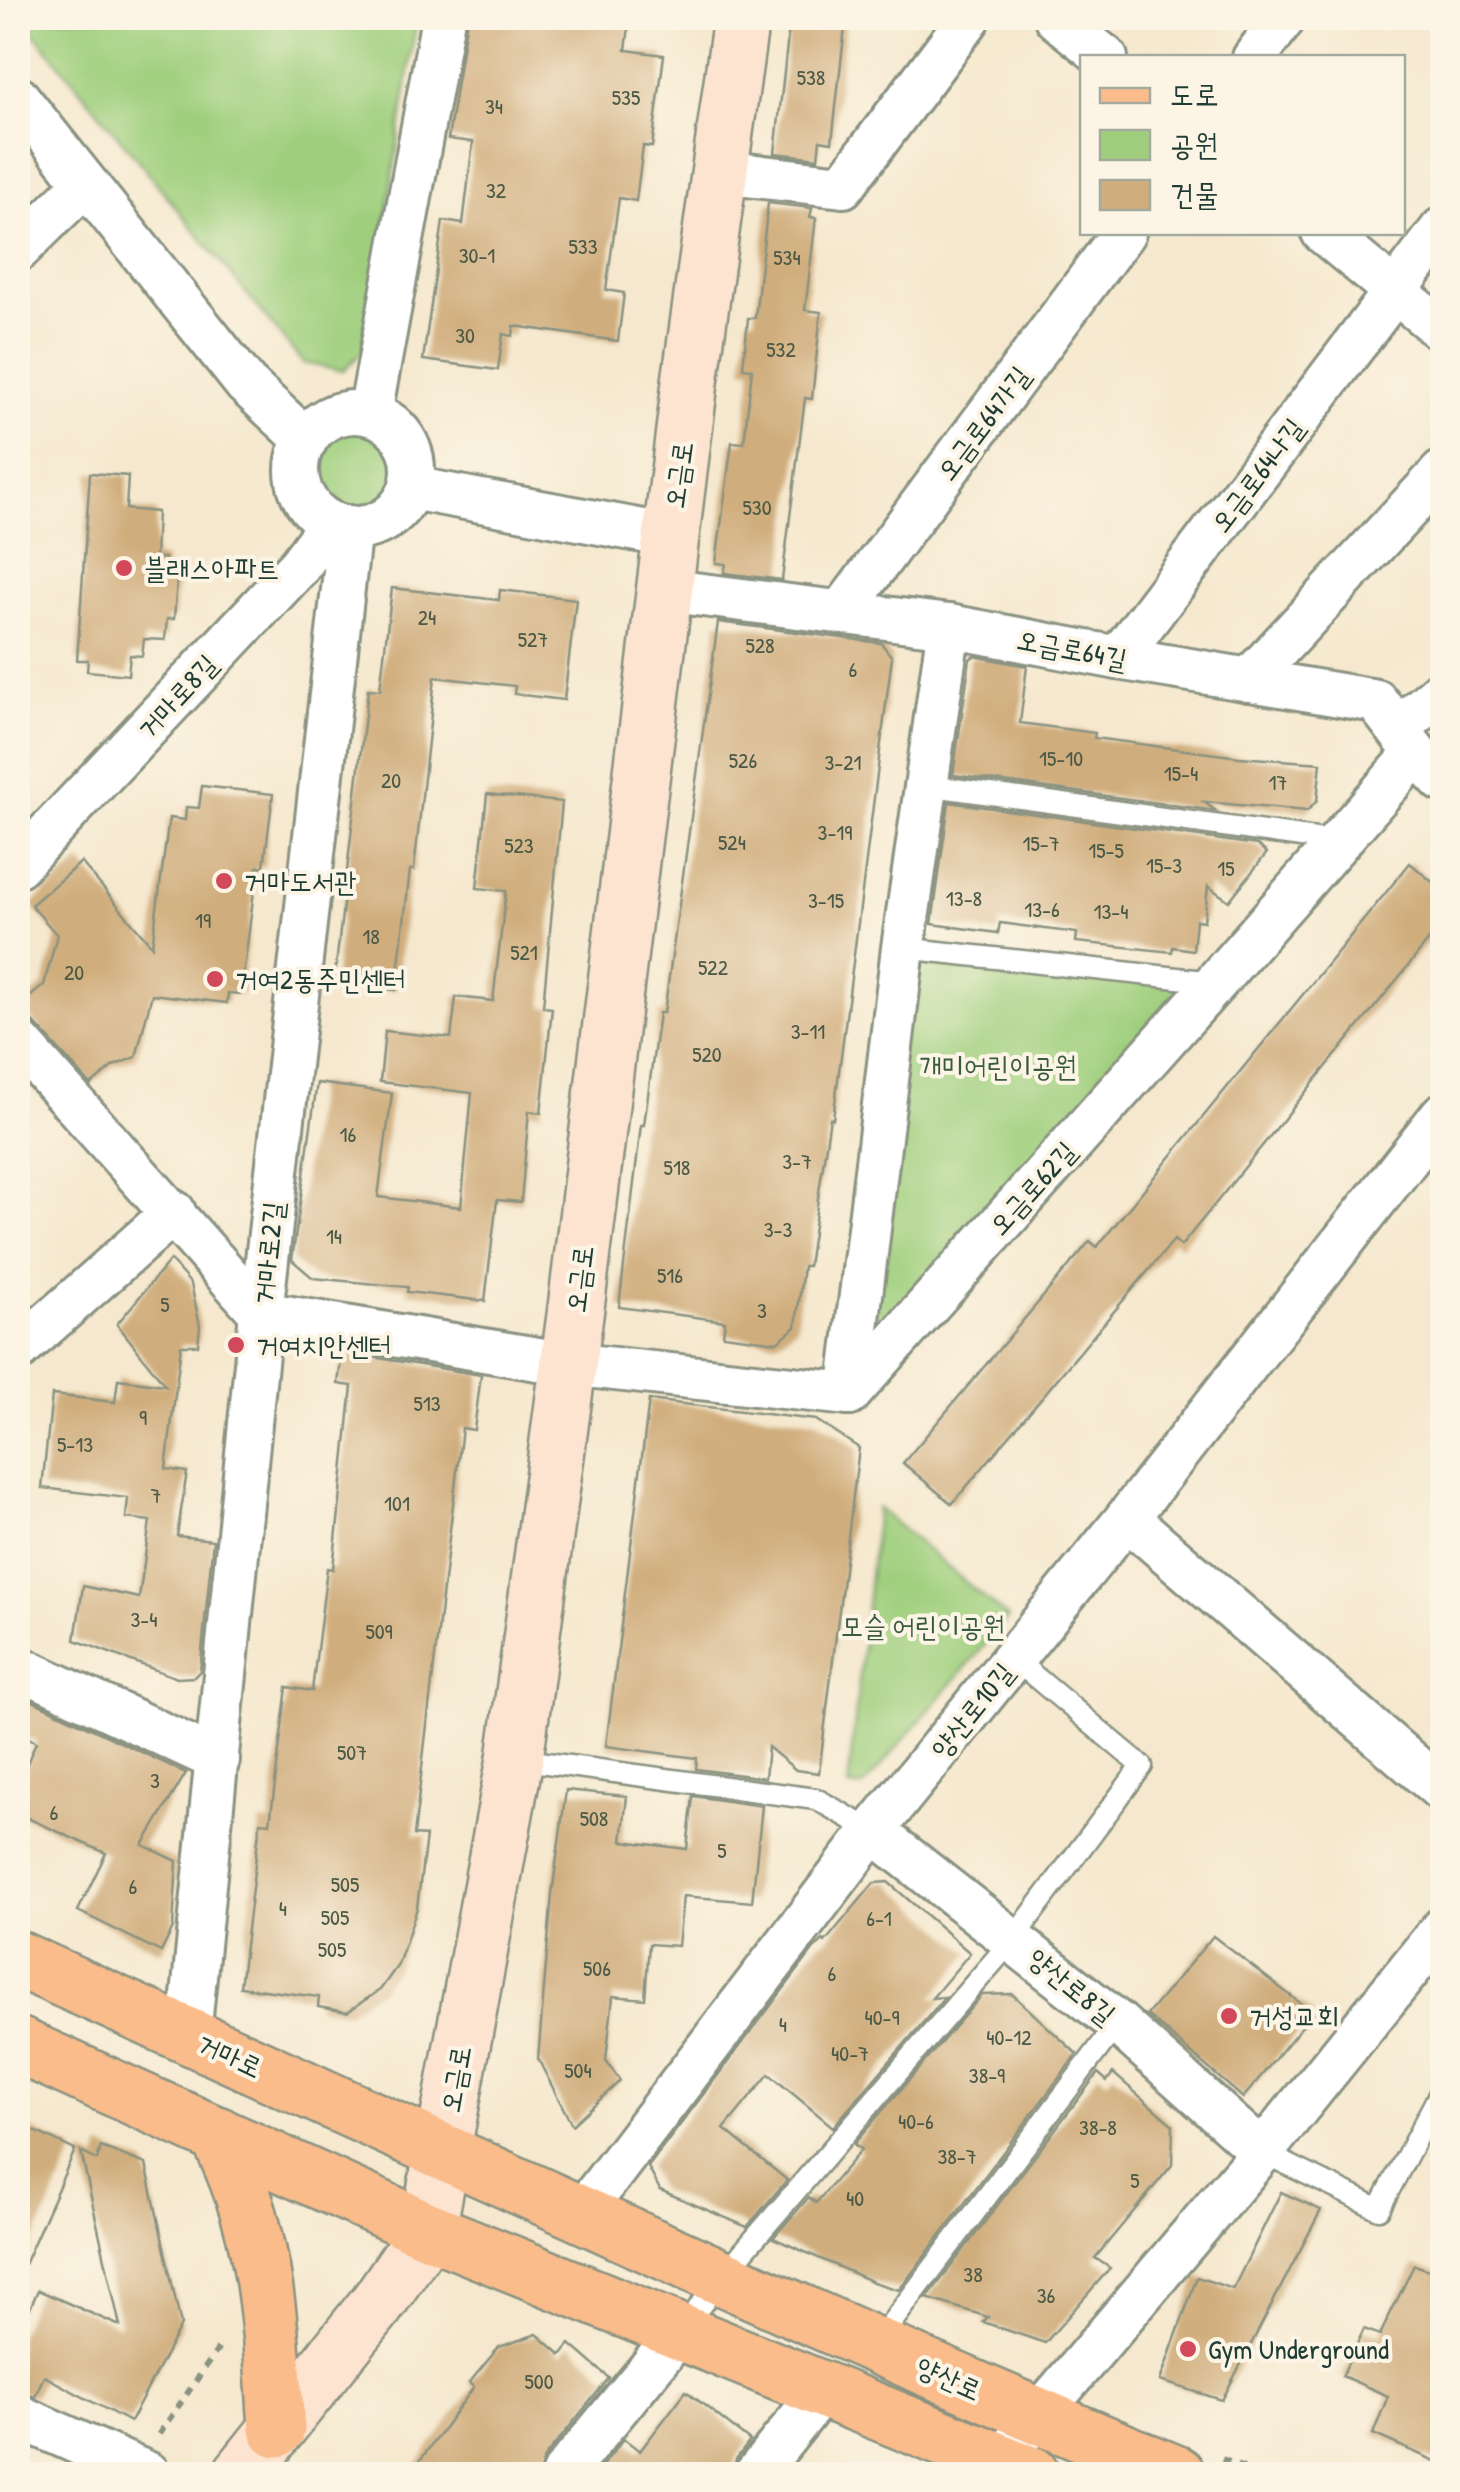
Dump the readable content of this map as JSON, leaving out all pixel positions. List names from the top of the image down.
{
  "streets": {
    "main road": ["오금로", "거마로", "양산로"],
    "street": [
      "오금로64가길",
      "오금로64나길",
      "오금로64길",
      "거마로8길",
      "오금로62길",
      "거마로2길",
      "양산로10길",
      "양산로8길"
    ]
  },
  "crossings": [
    ["오금로64가길", "오금로64길"],
    ["오금로", "오금로64길"],
    ["오금로", "거마로"],
    ["오금로", "양산로"],
    ["오금로64나길", "오금로64길"],
    ["오금로64길", "오금로62길"],
    ["거마로8길", "거마로2길"],
    ["거마로2길", "거마로"],
    ["양산로10길", "양산로8길"],
    ["양산로10길", "양산로"],
    ["거마로", "양산로"]
  ],
  "parks": ["개미어린이공원", "모슬 어린이공원"],
  "places": [
    "블래스아파트",
    "거마도서관",
    "거여2동주민센터",
    "거여치안센터",
    "거성교회",
    "Gym Underground"
  ],
  "house_numbers": [
    "538",
    "535",
    "34",
    "32",
    "533",
    "30-1",
    "534",
    "30",
    "532",
    "530",
    "24",
    "527",
    "528",
    "6",
    "15-10",
    "526",
    "3-21",
    "15-4",
    "20",
    "17",
    "3-19",
    "524",
    "15-7",
    "523",
    "15-5",
    "15-3",
    "15",
    "13-8",
    "3-15",
    "13-6",
    "13-4",
    "19",
    "18",
    "521",
    "522",
    "20",
    "3-11",
    "520",
    "16",
    "3-7",
    "518",
    "3-3",
    "14",
    "516",
    "5",
    "3",
    "513",
    "9",
    "5-13",
    "7",
    "101",
    "3-4",
    "509",
    "507",
    "3",
    "6",
    "508",
    "5",
    "505",
    "6",
    "4",
    "505",
    "6-1",
    "505",
    "506",
    "6",
    "40-9",
    "4",
    "40-12",
    "40-7",
    "504",
    "38-9",
    "40-6",
    "38-8",
    "38-7",
    "5",
    "40",
    "38",
    "36",
    "500"
  ],
  "legend": ["도로", "공원", "건물"]
}
